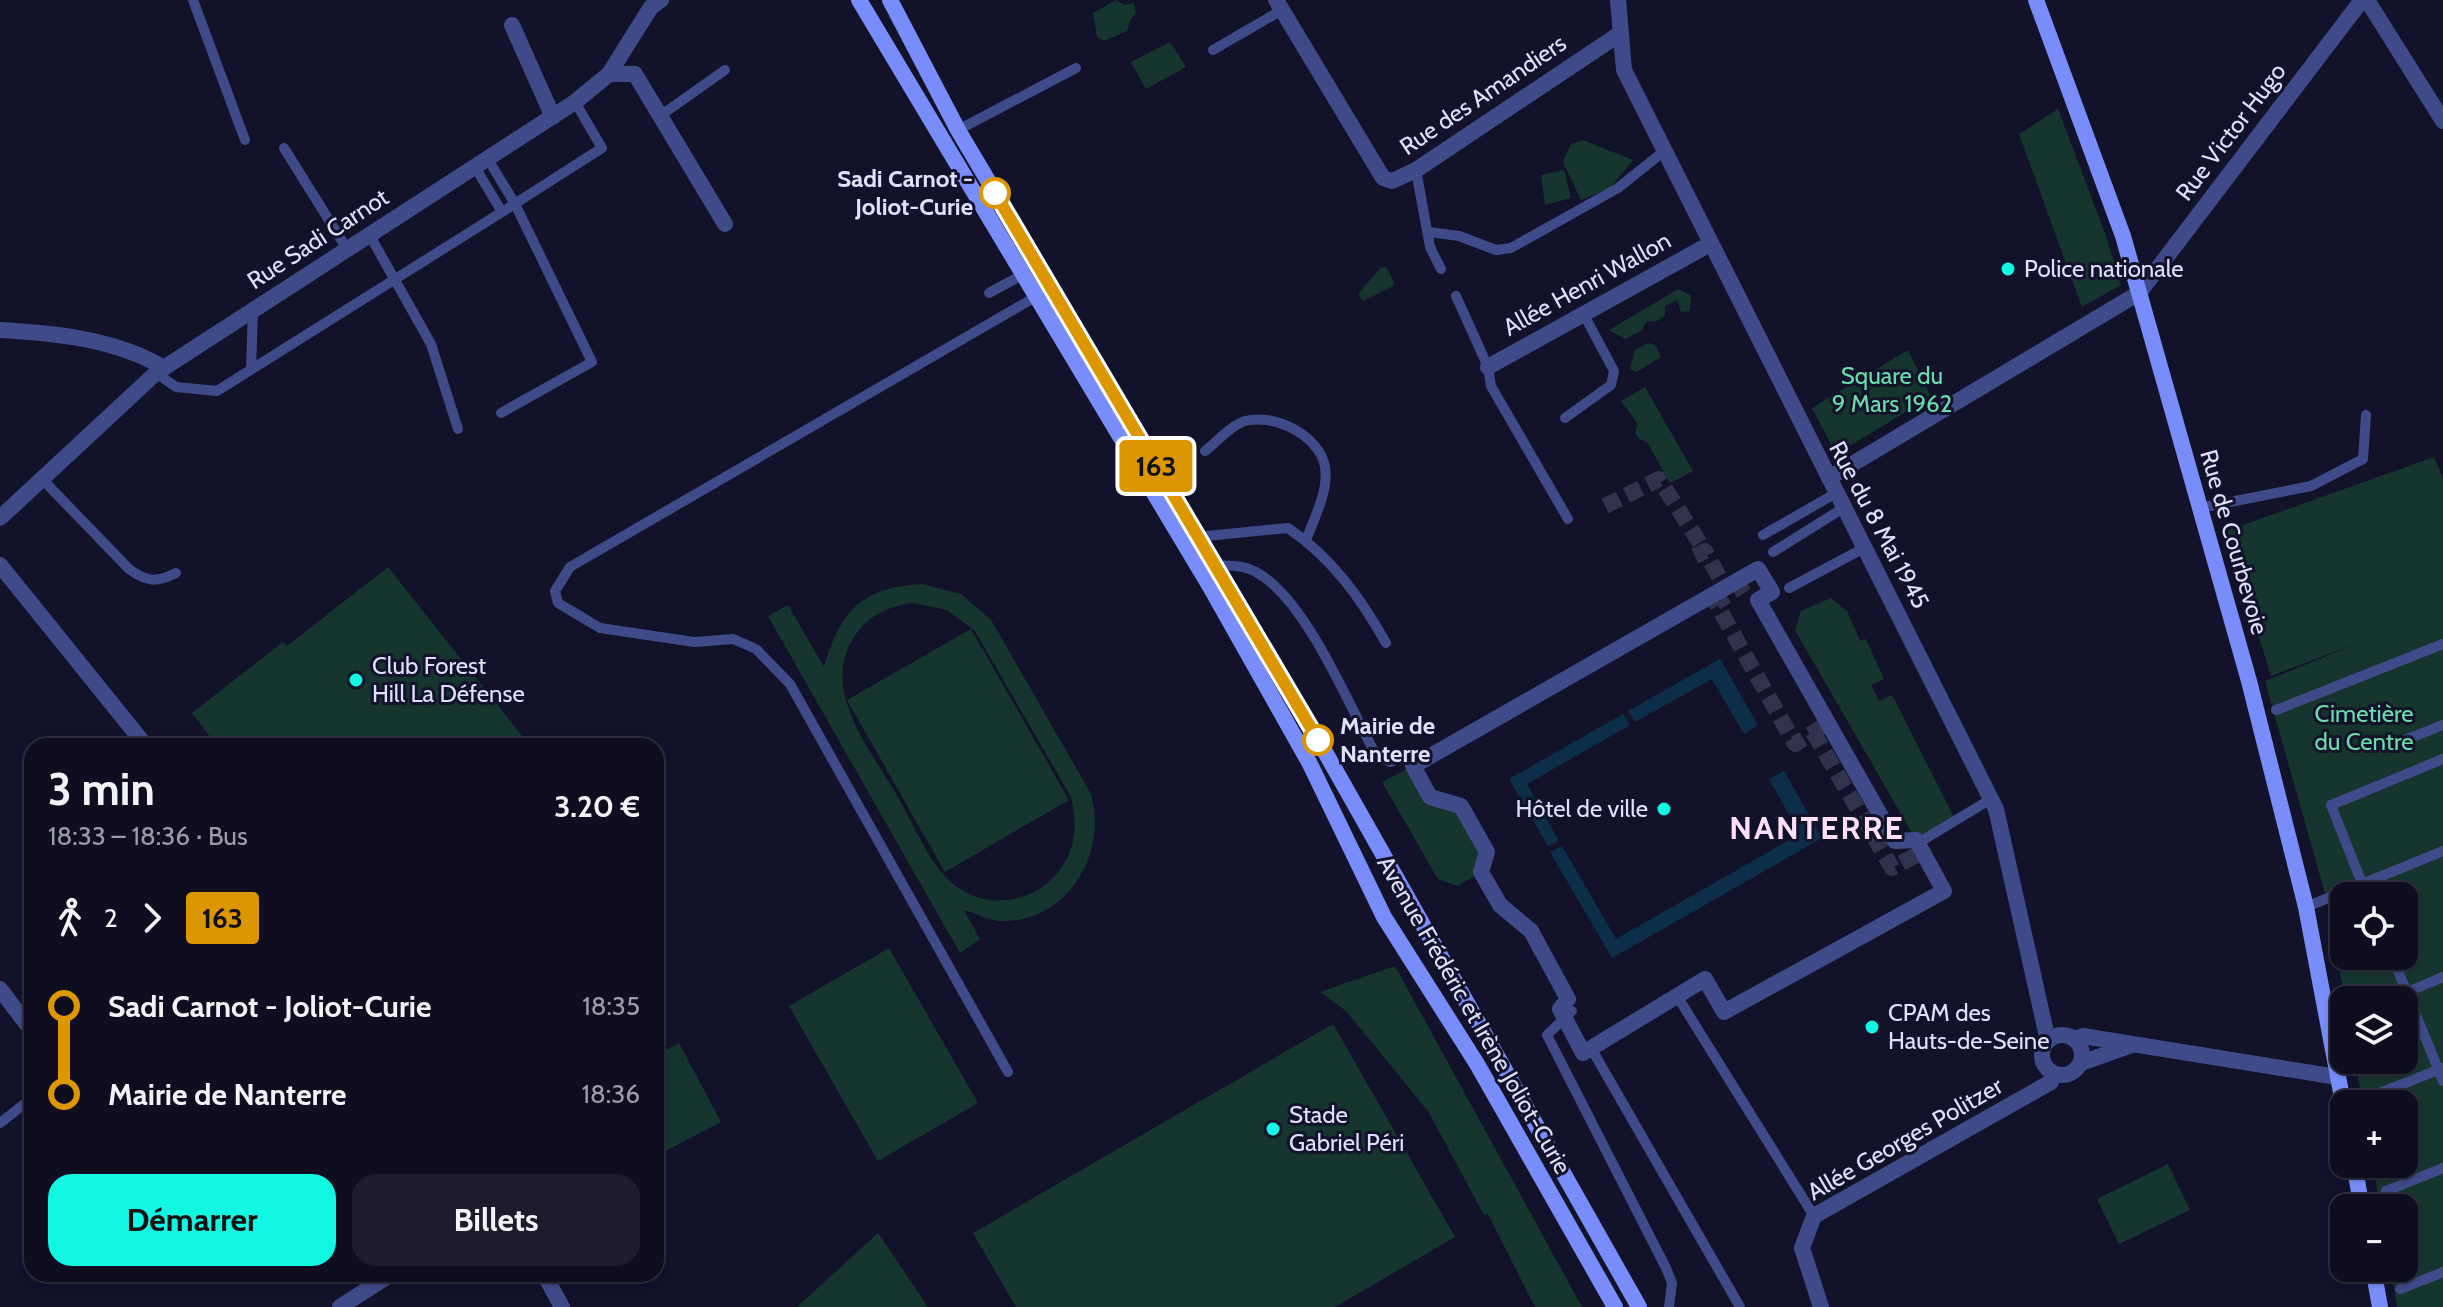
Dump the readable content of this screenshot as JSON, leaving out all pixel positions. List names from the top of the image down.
{
  "streets": {
    "main road": ["Rue de Courbevoie", "Avenue Frédéric et Irène Joliot-Curie"],
    "street": [
      "Rue des Amandiers",
      "Rue Victor Hugo",
      "Rue Sadi Carnot",
      "Allée Henri Wallon",
      "Rue du 8 Mai 1945",
      "Allée Georges Politzer"
    ]
  },
  "crossings": [
    ["Rue des Amandiers", "Rue du 8 Mai 1945"],
    ["Rue Victor Hugo", "Rue de Courbevoie"],
    ["Allée Henri Wallon", "Rue du 8 Mai 1945"],
    ["Rue du 8 Mai 1945", "Allée Georges Politzer"]
  ],
  "districts": ["NANTERRE"],
  "parks": ["Square du 9 Mars 1962", "Cimetière du Centre"],
  "places": [
    "Sadi Carnot - Joliot-Curie",
    "Police nationale",
    "Club Forest Hill La Défense",
    "Mairie de Nanterre",
    "Hôtel de ville",
    "CPAM des Hauts-de-Seine",
    "Stade Gabriel Péri"
  ],
  "lines": ["bus line 163"],
  "page": {
    "on_map": "163",
    "heading": ["3 min", "18:33 – 18:36 · Bus", "3.20 €"],
    "legs": ["2", "163"],
    "map_buttons": ["+", "−"],
    "list": [
      {
        "name": "Sadi Carnot - Joliot-Curie",
        "value": "18:35"
      },
      {
        "name": "Mairie de Nanterre",
        "value": "18:36"
      }
    ],
    "buttons": ["Démarrer", "Billets"]
  }
}
